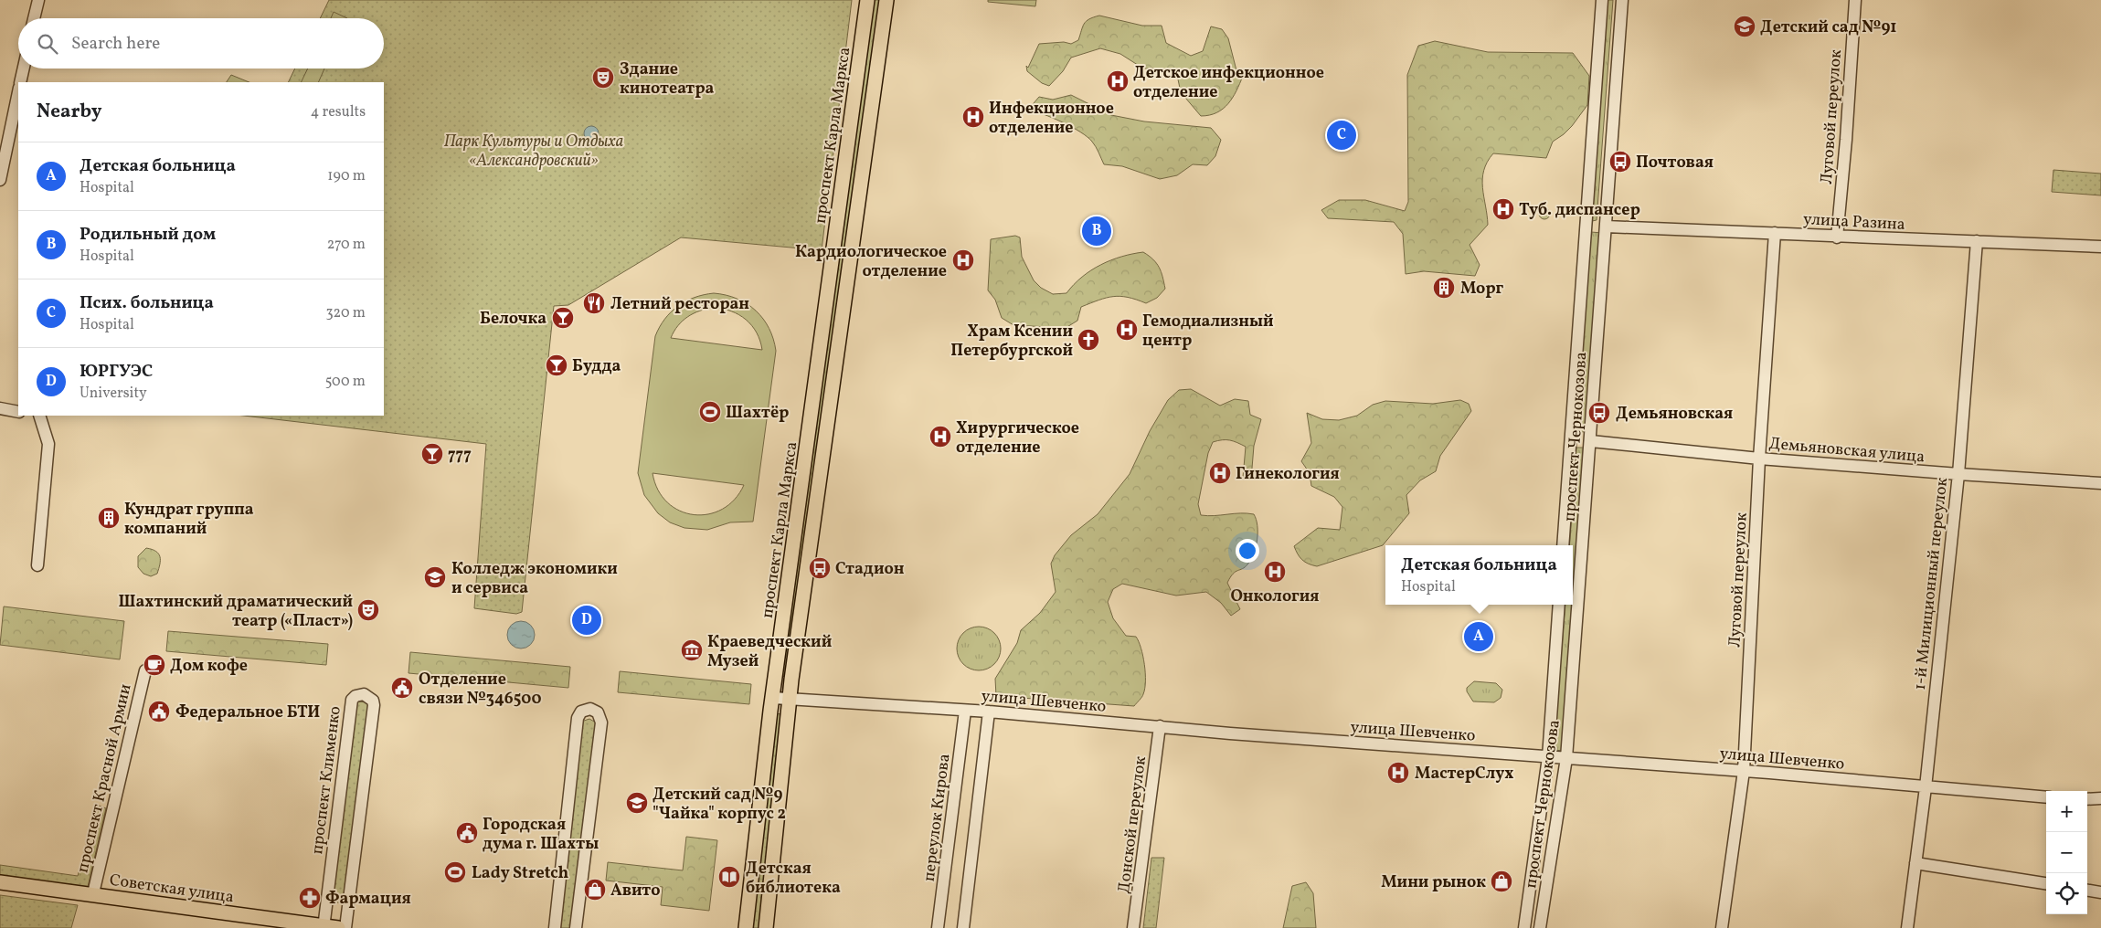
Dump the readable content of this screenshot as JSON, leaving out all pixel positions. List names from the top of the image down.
{
  "streets": {
    "main road": ["проспект Карла Маркса", "Советская улица"],
    "street": [
      "Луговой переулок",
      "улица Разина",
      "проспект Чернокозова",
      "Демьяновская улица",
      "1-й Милиционный переулок",
      "улица Шевченко",
      "проспект Красной Армии",
      "проспект Клименко",
      "переулок Кирова",
      "Донской переулок"
    ]
  },
  "crossings": [
    ["Луговой переулок", "улица Разина"],
    ["Луговой переулок", "Демьяновская улица"],
    ["Луговой переулок", "улица Шевченко"],
    ["проспект Карла Маркса", "улица Шевченко"],
    ["улица Разина", "проспект Чернокозова"],
    ["улица Разина", "1-й Милиционный переулок"],
    ["проспект Чернокозова", "Демьяновская улица"],
    ["проспект Чернокозова", "улица Шевченко"],
    ["Демьяновская улица", "1-й Милиционный переулок"],
    ["1-й Милиционный переулок", "улица Шевченко"],
    ["улица Шевченко", "переулок Кирова"],
    ["улица Шевченко", "Донской переулок"],
    ["проспект Красной Армии", "Советская улица"],
    ["проспект Клименко", "Советская улица"]
  ],
  "parks": ["Парк Культуры и Отдыха «Александровский»"],
  "places": {
    "school or university": ["Детский сад №91", "Колледж экономики и сервиса", "Детский сад №9 \"Чайка\" корпус 2"],
    "theatre": ["Здание кинотеатра", "Шахтинский драматический театр («Пласт»)"],
    "hospital": [
      "Детское инфекционное отделение",
      "Инфекционное отделение",
      "Туб. диспансер",
      "Кардиологическое отделение",
      "Гемодиализный центр",
      "Хирургическое отделение",
      "Гинекология",
      "Онкология",
      "МастерСлух"
    ],
    "bus stop": ["Почтовая", "Демьяновская", "Стадион"],
    "building": ["Морг", "Кундрат группа компаний"],
    "restaurant": ["Летний ресторан"],
    "bar": ["Белочка", "Будда", "777"],
    "church": ["Храм Ксении Петербургской"],
    "sports": ["Шахтёр", "Lady Stretch"],
    "museum": ["Краеведческий Музей"],
    "cafe": ["Дом кофе"],
    "public building": ["Отделение связи №346500", "Федеральное БТИ", "Городская дума г. Шахты"],
    "library": ["Детская библиотека"],
    "shop": ["Мини рынок", "Авито"],
    "pharmacy": ["Фармация"]
  },
  "page": {
    "search": "Search here",
    "heading": ["Nearby", "4 results"],
    "pins": [
      "C",
      "B",
      "D",
      "A"
    ],
    "list": [
      {
        "mark": "A",
        "name": "Детская больница",
        "note": "Hospital",
        "value": "190 m"
      },
      {
        "mark": "B",
        "name": "Родильный дом",
        "note": "Hospital",
        "value": "270 m"
      },
      {
        "mark": "C",
        "name": "Псих. больница",
        "note": "Hospital",
        "value": "320 m"
      },
      {
        "mark": "D",
        "name": "ЮРГУЭС",
        "note": "University",
        "value": "500 m"
      }
    ],
    "popup": ["Детская больница", "Hospital"],
    "map_buttons": ["+", "−"]
  }
}
